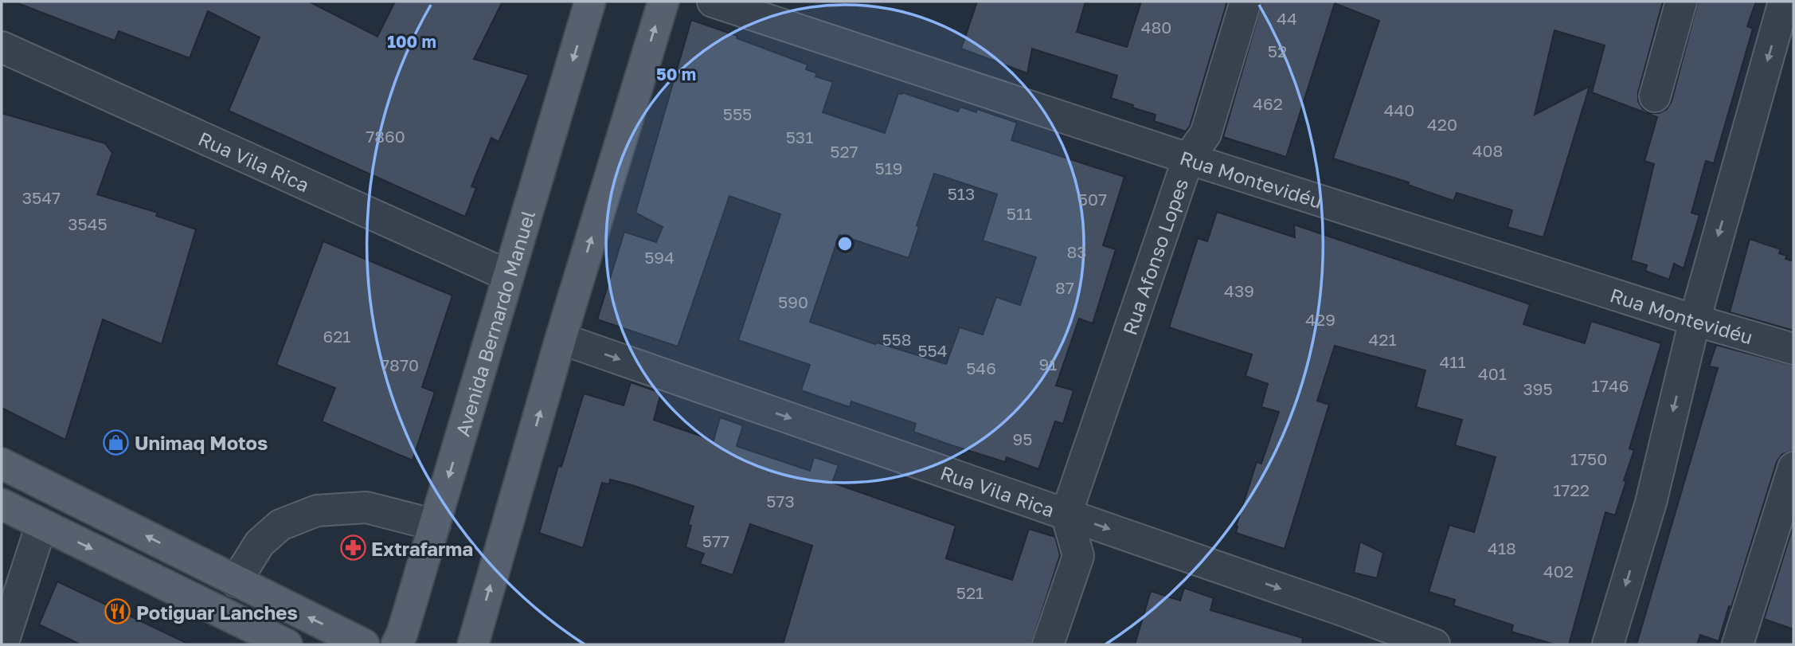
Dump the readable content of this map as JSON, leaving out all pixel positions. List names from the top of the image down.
{
  "streets": {
    "main road": ["Avenida Bernardo Manuel"],
    "street": ["Rua Vila Rica", "Rua Montevidéu", "Rua Afonso Lopes"]
  },
  "crossings": [
    ["Rua Vila Rica", "Rua Afonso Lopes"],
    ["Rua Vila Rica", "Avenida Bernardo Manuel"],
    ["Rua Montevidéu", "Rua Afonso Lopes"]
  ],
  "one_way": ["Rua Vila Rica"],
  "places": {
    "shop": ["Unimaq Motos"],
    "pharmacy": ["Extrafarma"],
    "restaurant": ["Potiguar Lanches"]
  },
  "house_numbers": [
    "44",
    "480",
    "52",
    "462",
    "440",
    "555",
    "420",
    "7860",
    "531",
    "408",
    "527",
    "519",
    "513",
    "3547",
    "507",
    "511",
    "3545",
    "83",
    "594",
    "87",
    "439",
    "590",
    "429",
    "621",
    "558",
    "421",
    "554",
    "411",
    "91",
    "7870",
    "546",
    "401",
    "1746",
    "395",
    "95",
    "1750",
    "1722",
    "573",
    "577",
    "418",
    "402",
    "521"
  ],
  "rings": ["100 m", "50 m"]
}
